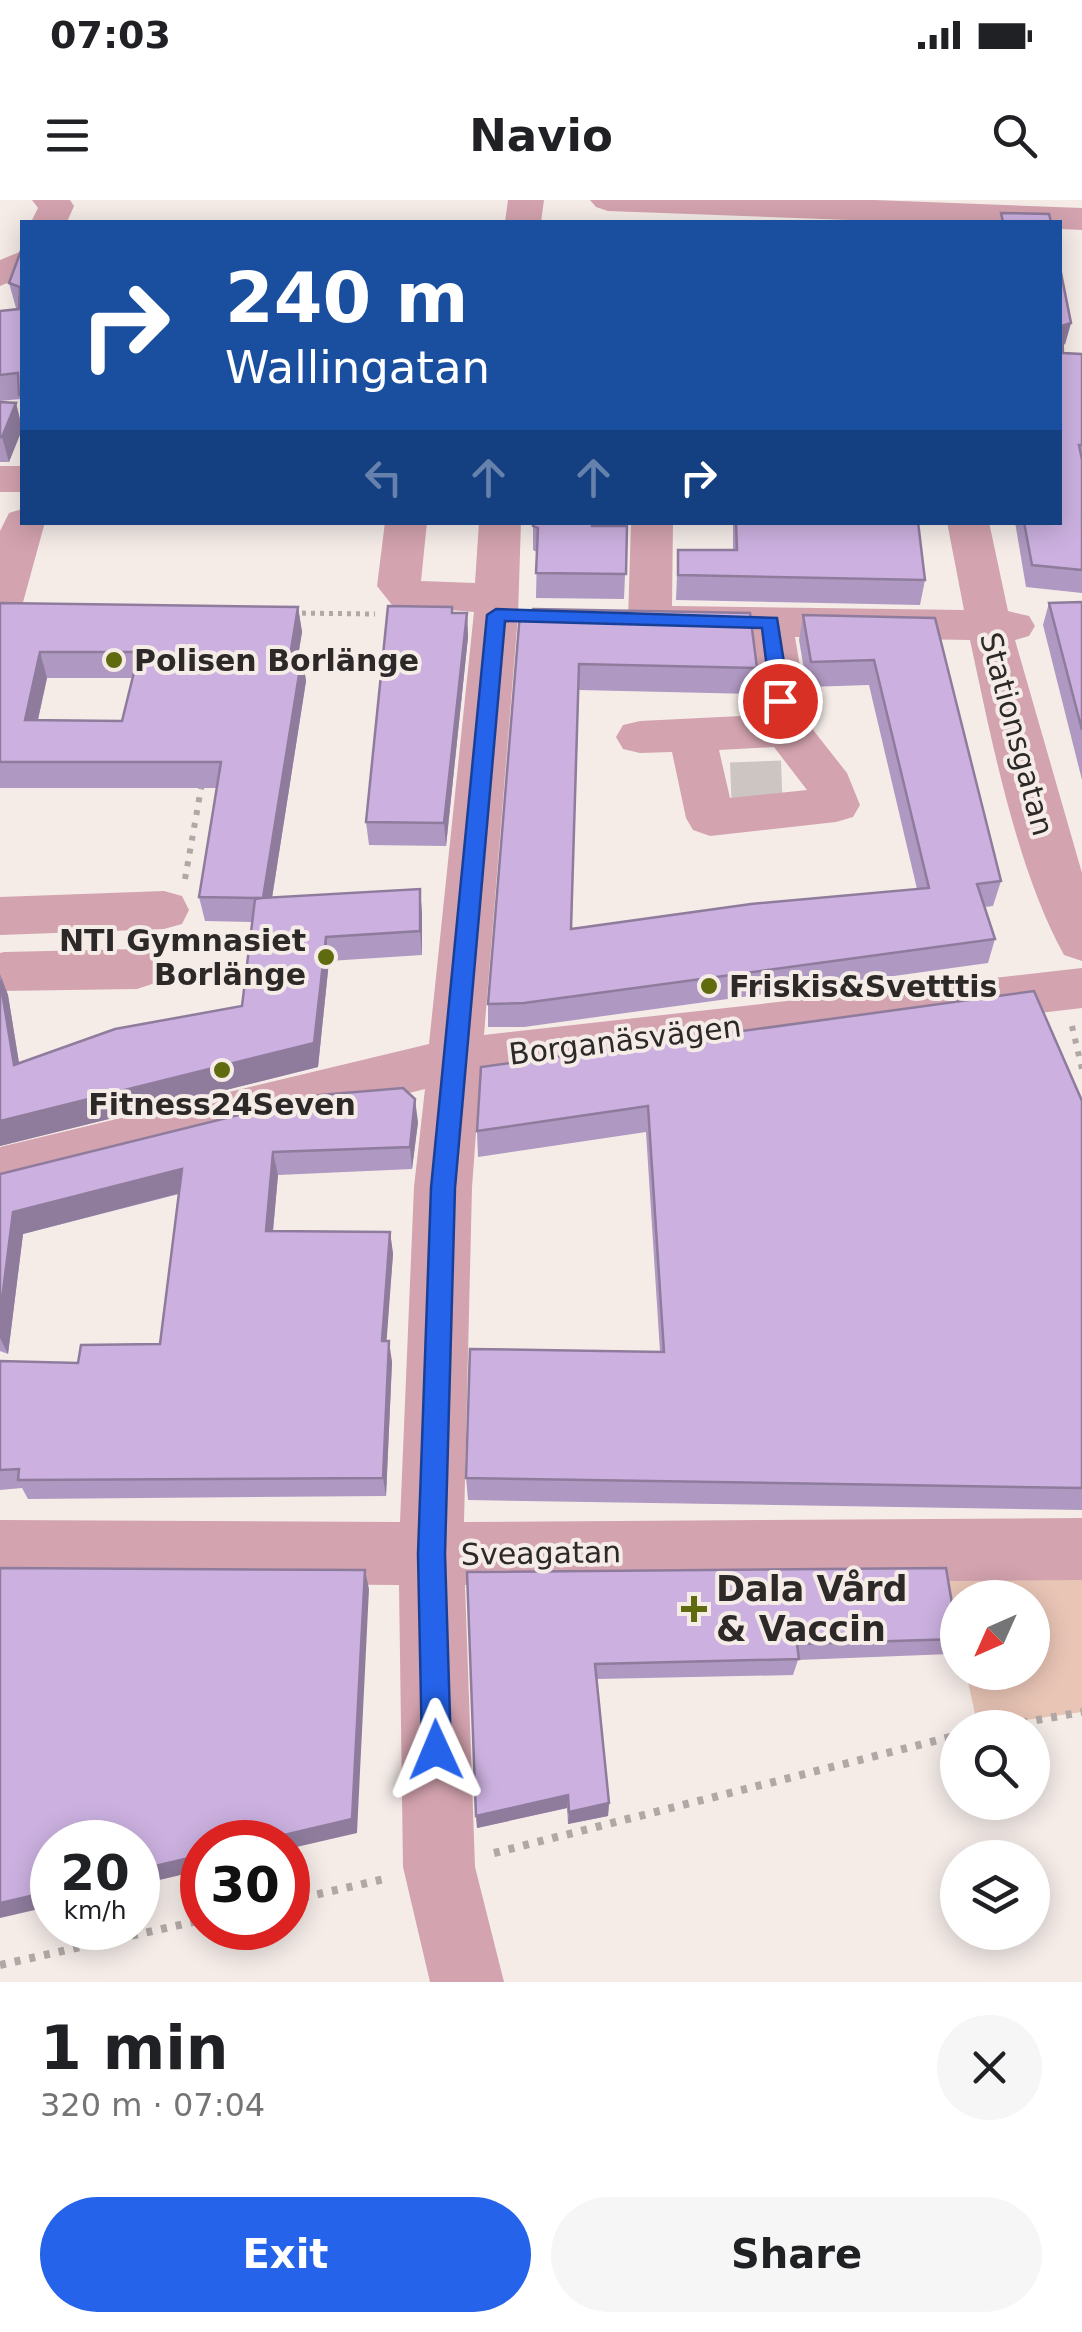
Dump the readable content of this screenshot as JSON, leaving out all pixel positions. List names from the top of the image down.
{
  "streets": {
    "street": ["Stationsgatan", "Borganäsvägen", "Sveagatan"]
  },
  "places": {
    "other": [
      "Polisen Borlänge",
      "NTI Gymnasiet Borlänge",
      "Friskis&Svetttis",
      "Fitness24Seven"
    ],
    "health": ["Dala Vård & Vaccin"]
  },
  "north": "bottom left",
  "page": {
    "status": "07:03",
    "header": "Navio",
    "turn": ["240 m", "Wallingatan"],
    "speed": "20 km/h",
    "limit": "30",
    "heading": ["1 min", "320 m · 07:04"],
    "buttons": ["Exit", "Share"]
  }
}
